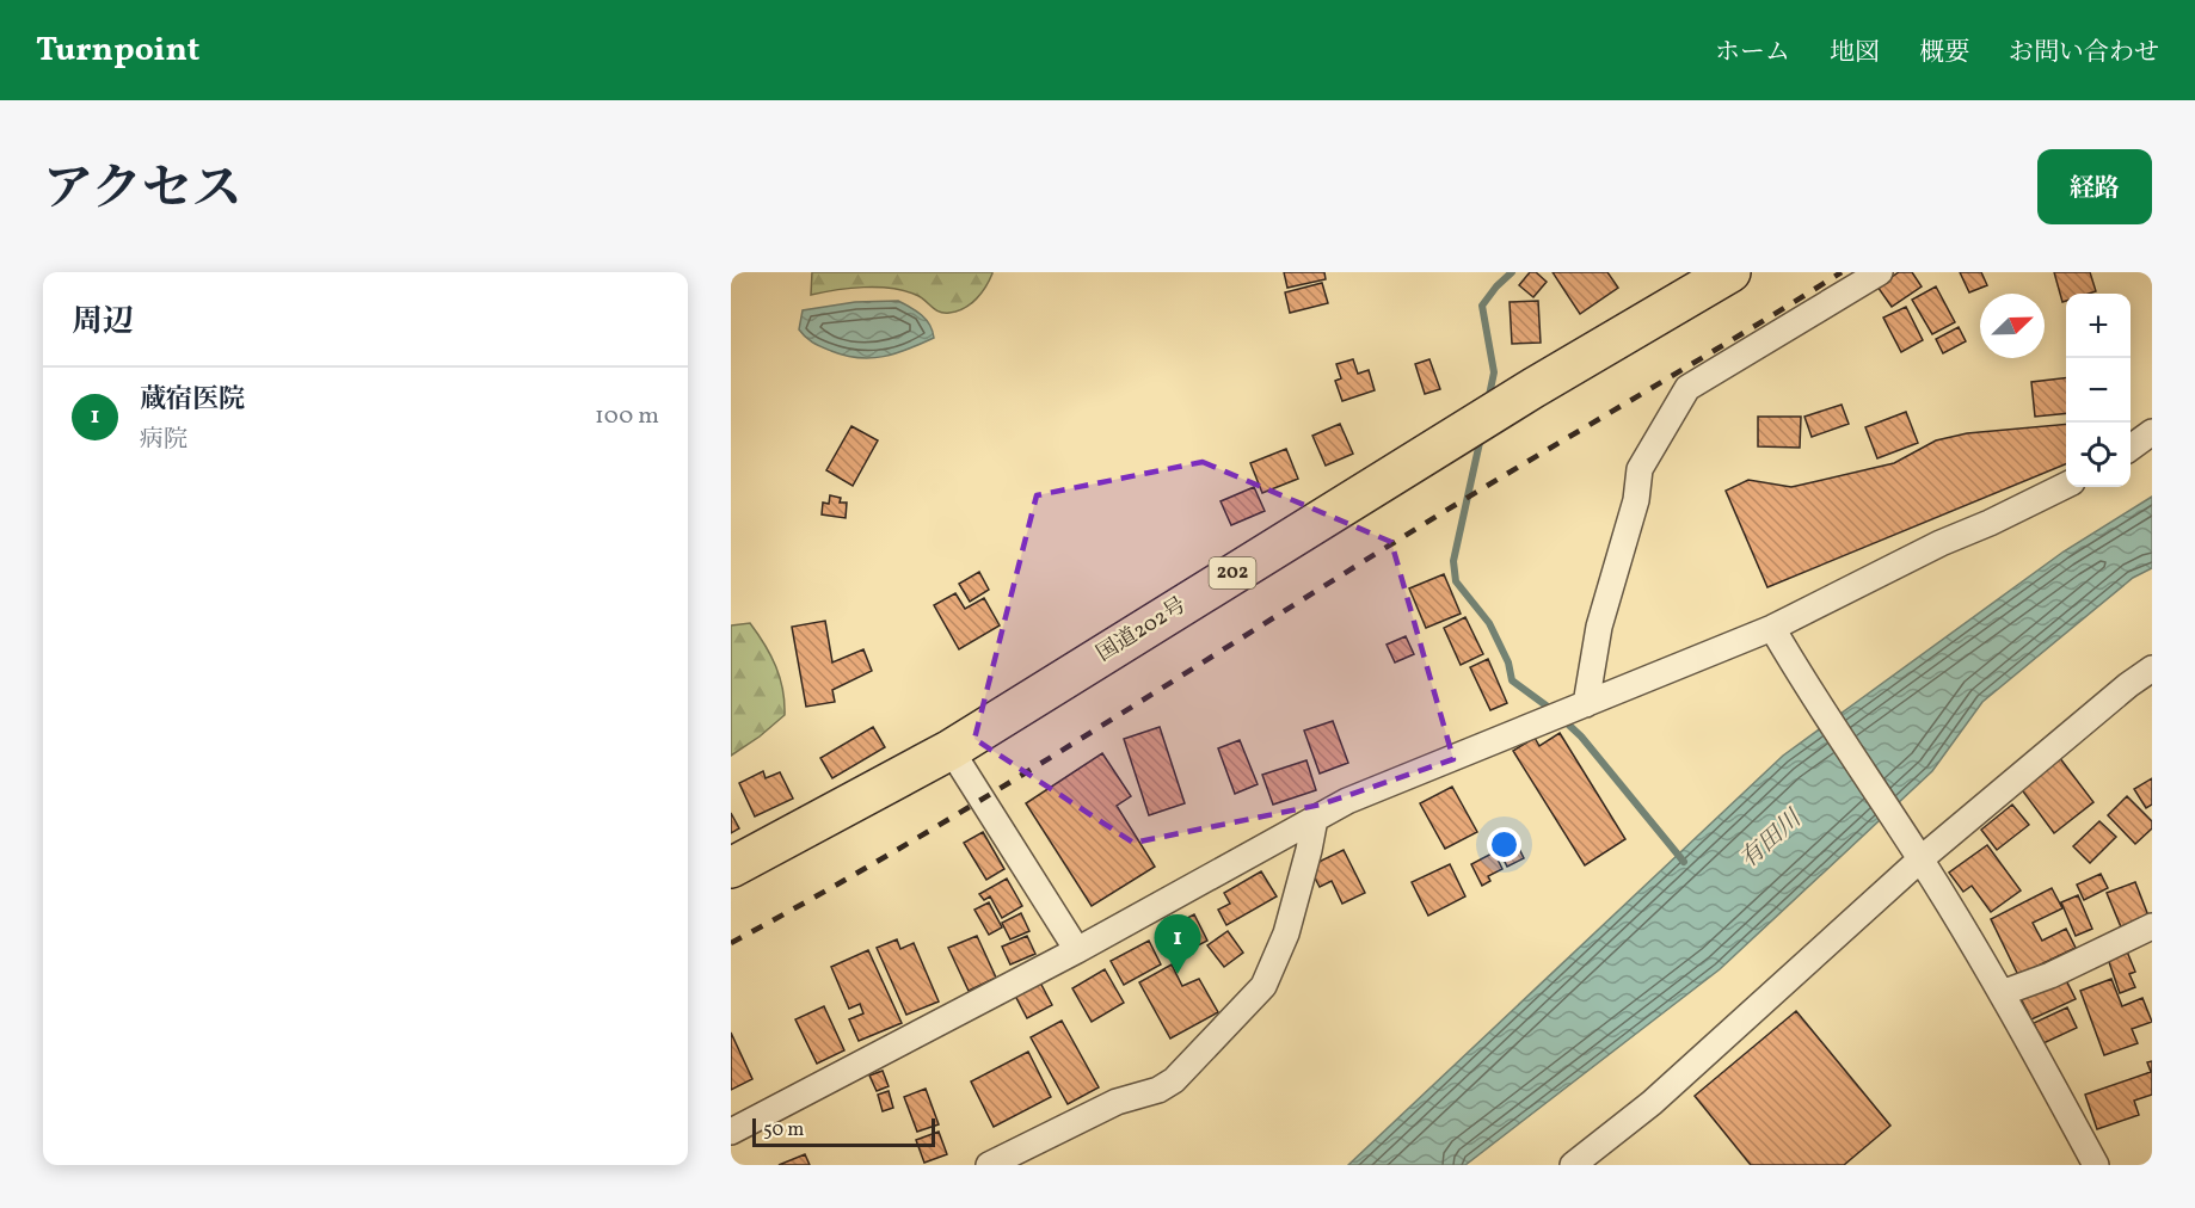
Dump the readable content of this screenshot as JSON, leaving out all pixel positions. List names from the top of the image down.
{
  "streets": {
    "highway": ["202", "国道202号"]
  },
  "water": ["有田川"],
  "scale_bar": "50 m",
  "north": "top right",
  "page": {
    "header": "Turnpoint",
    "nav": [
      "ホーム",
      "地図",
      "概要",
      "お問い合わせ"
    ],
    "title": "アクセス",
    "buttons": "経路",
    "heading": "周辺",
    "map_buttons": ["+", "−"],
    "list": [
      {
        "mark": "1",
        "name": "蔵宿医院",
        "note": "病院",
        "value": "100 m"
      }
    ],
    "pins": "1",
    "scale": "50 m"
  }
}
